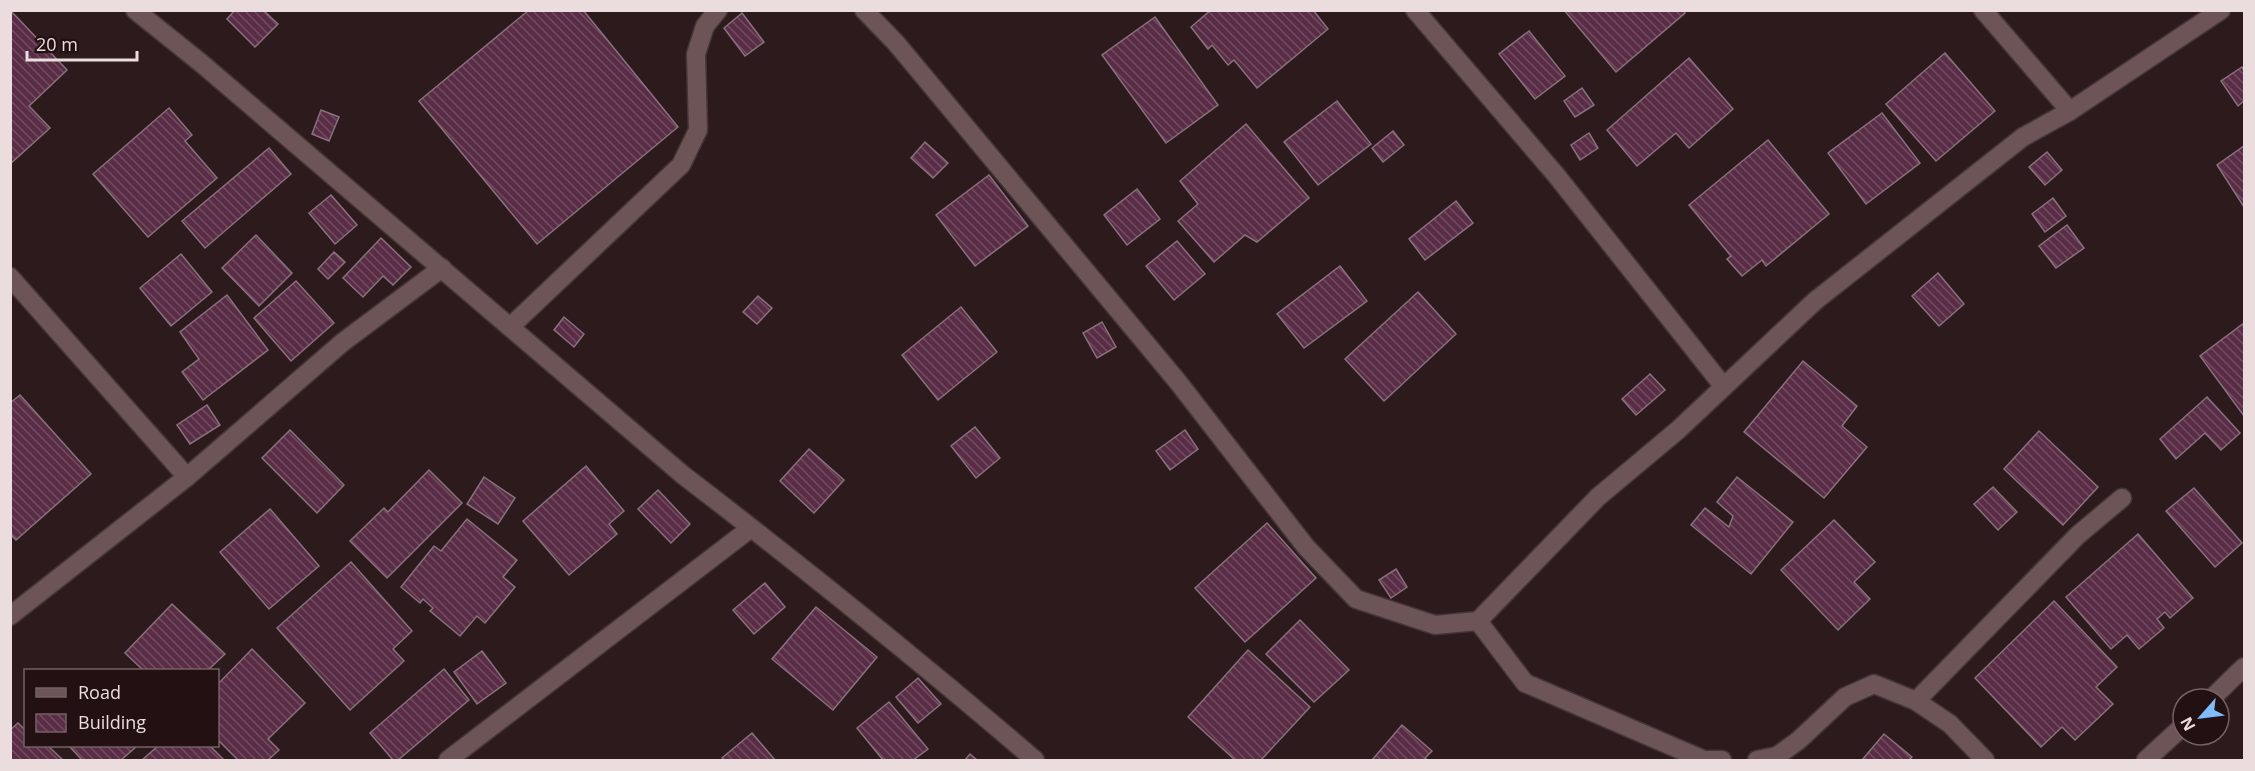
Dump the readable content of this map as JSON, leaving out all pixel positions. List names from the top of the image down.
{
  "legend": ["Road", "Building"],
  "scale_bar": "20 m",
  "north": "bottom left"
}
